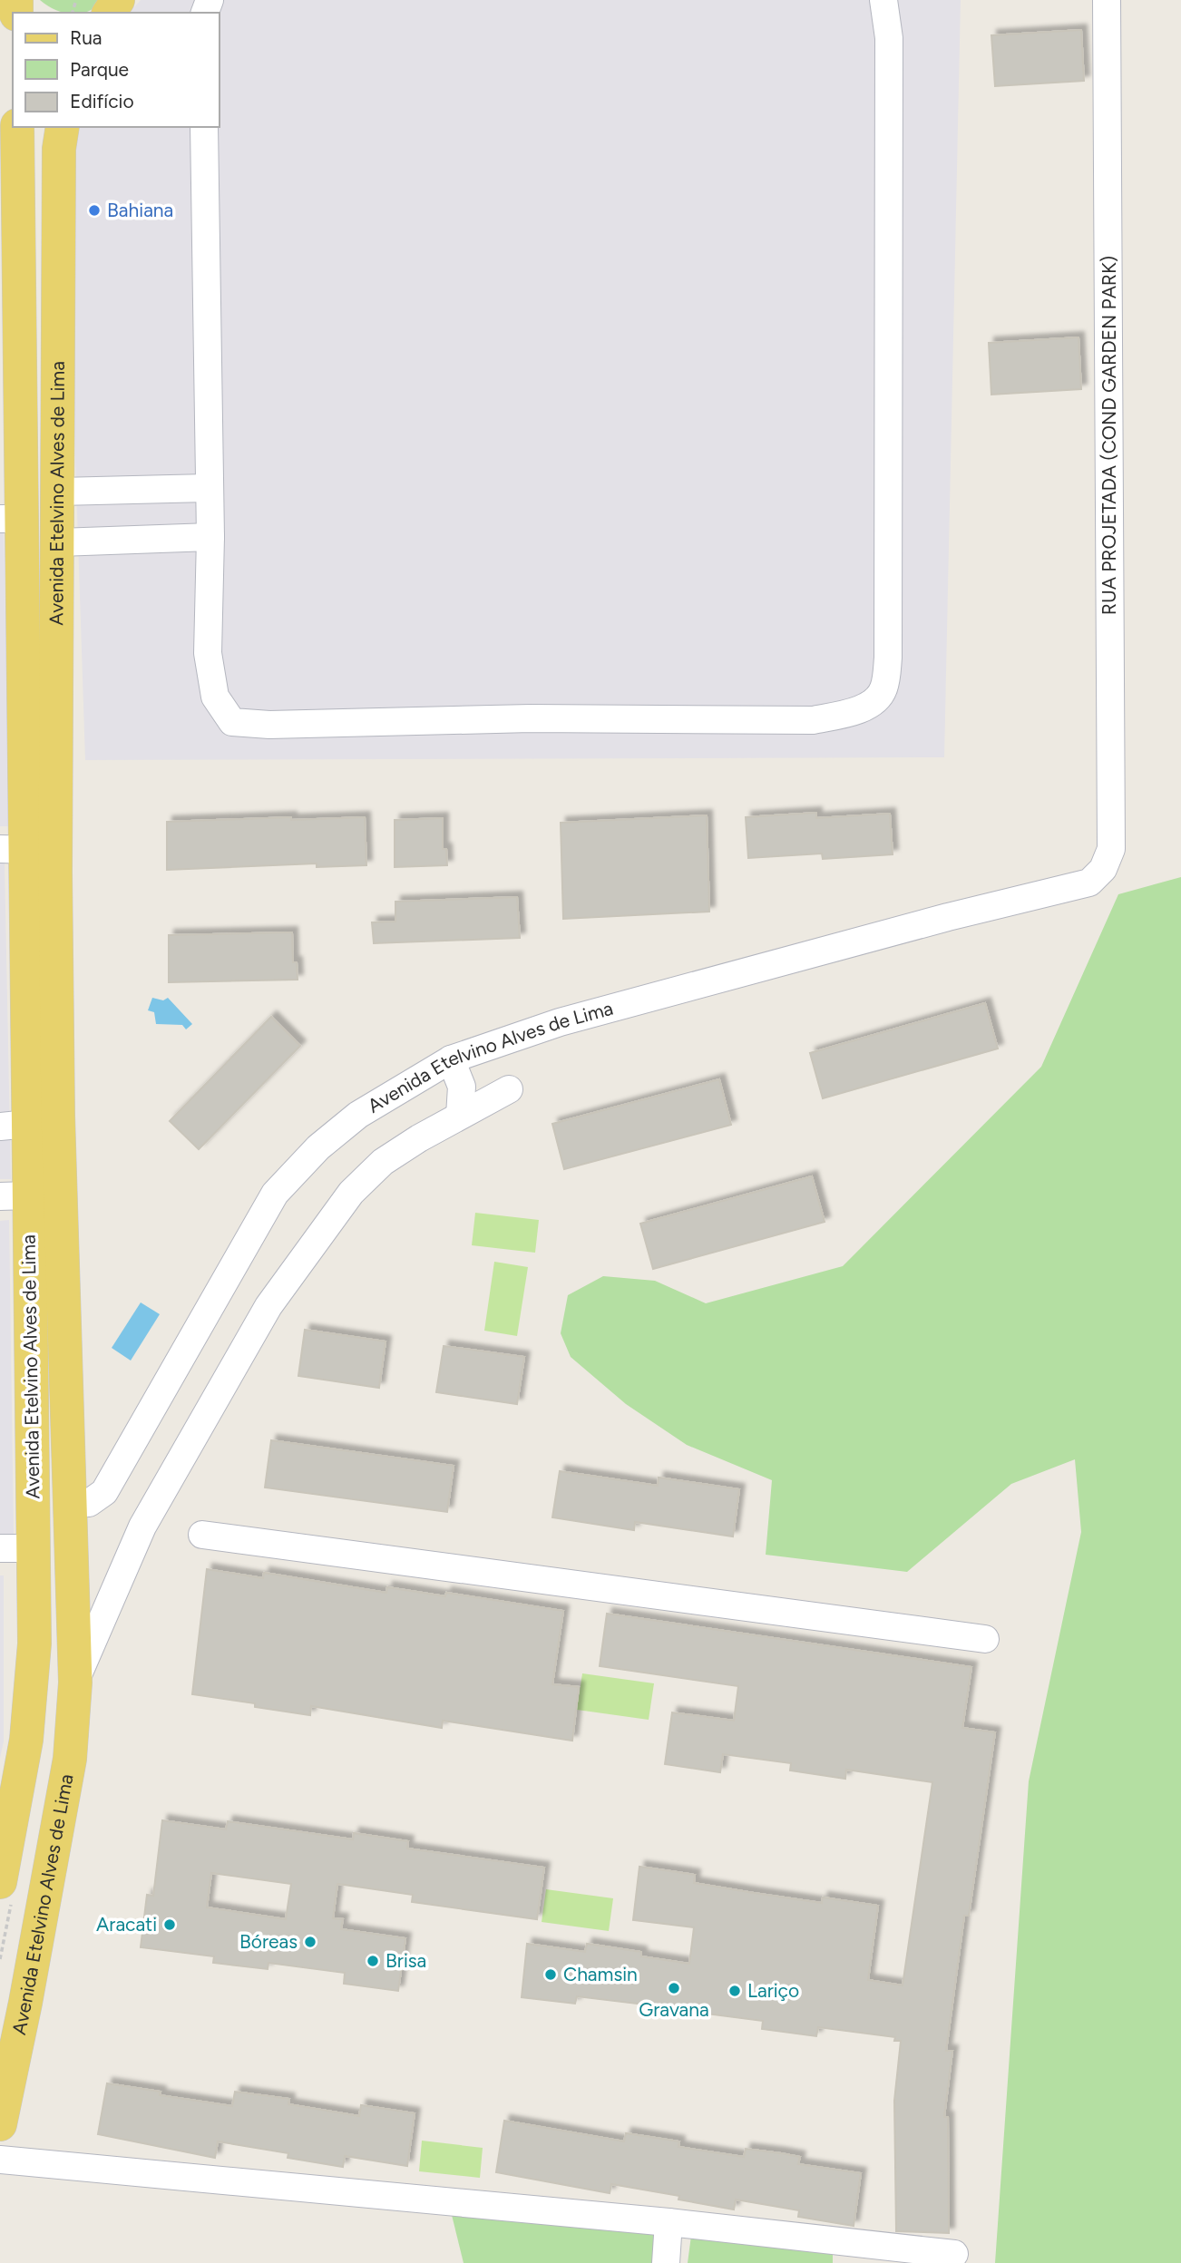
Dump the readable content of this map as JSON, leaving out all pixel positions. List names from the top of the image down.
{
  "streets": {
    "main road": ["Avenida Etelvino Alves de Lima"],
    "street": ["RUA PROJETADA (COND GARDEN PARK)"]
  },
  "crossings": [
    ["RUA PROJETADA (COND GARDEN PARK)", "Avenida Etelvino Alves de Lima"]
  ],
  "places": [
    "Bahiana",
    "Aracati",
    "Bóreas",
    "Brisa",
    "Chamsin",
    "Gravana",
    "Lariço"
  ],
  "legend": ["Rua", "Parque", "Edifício"]
}
